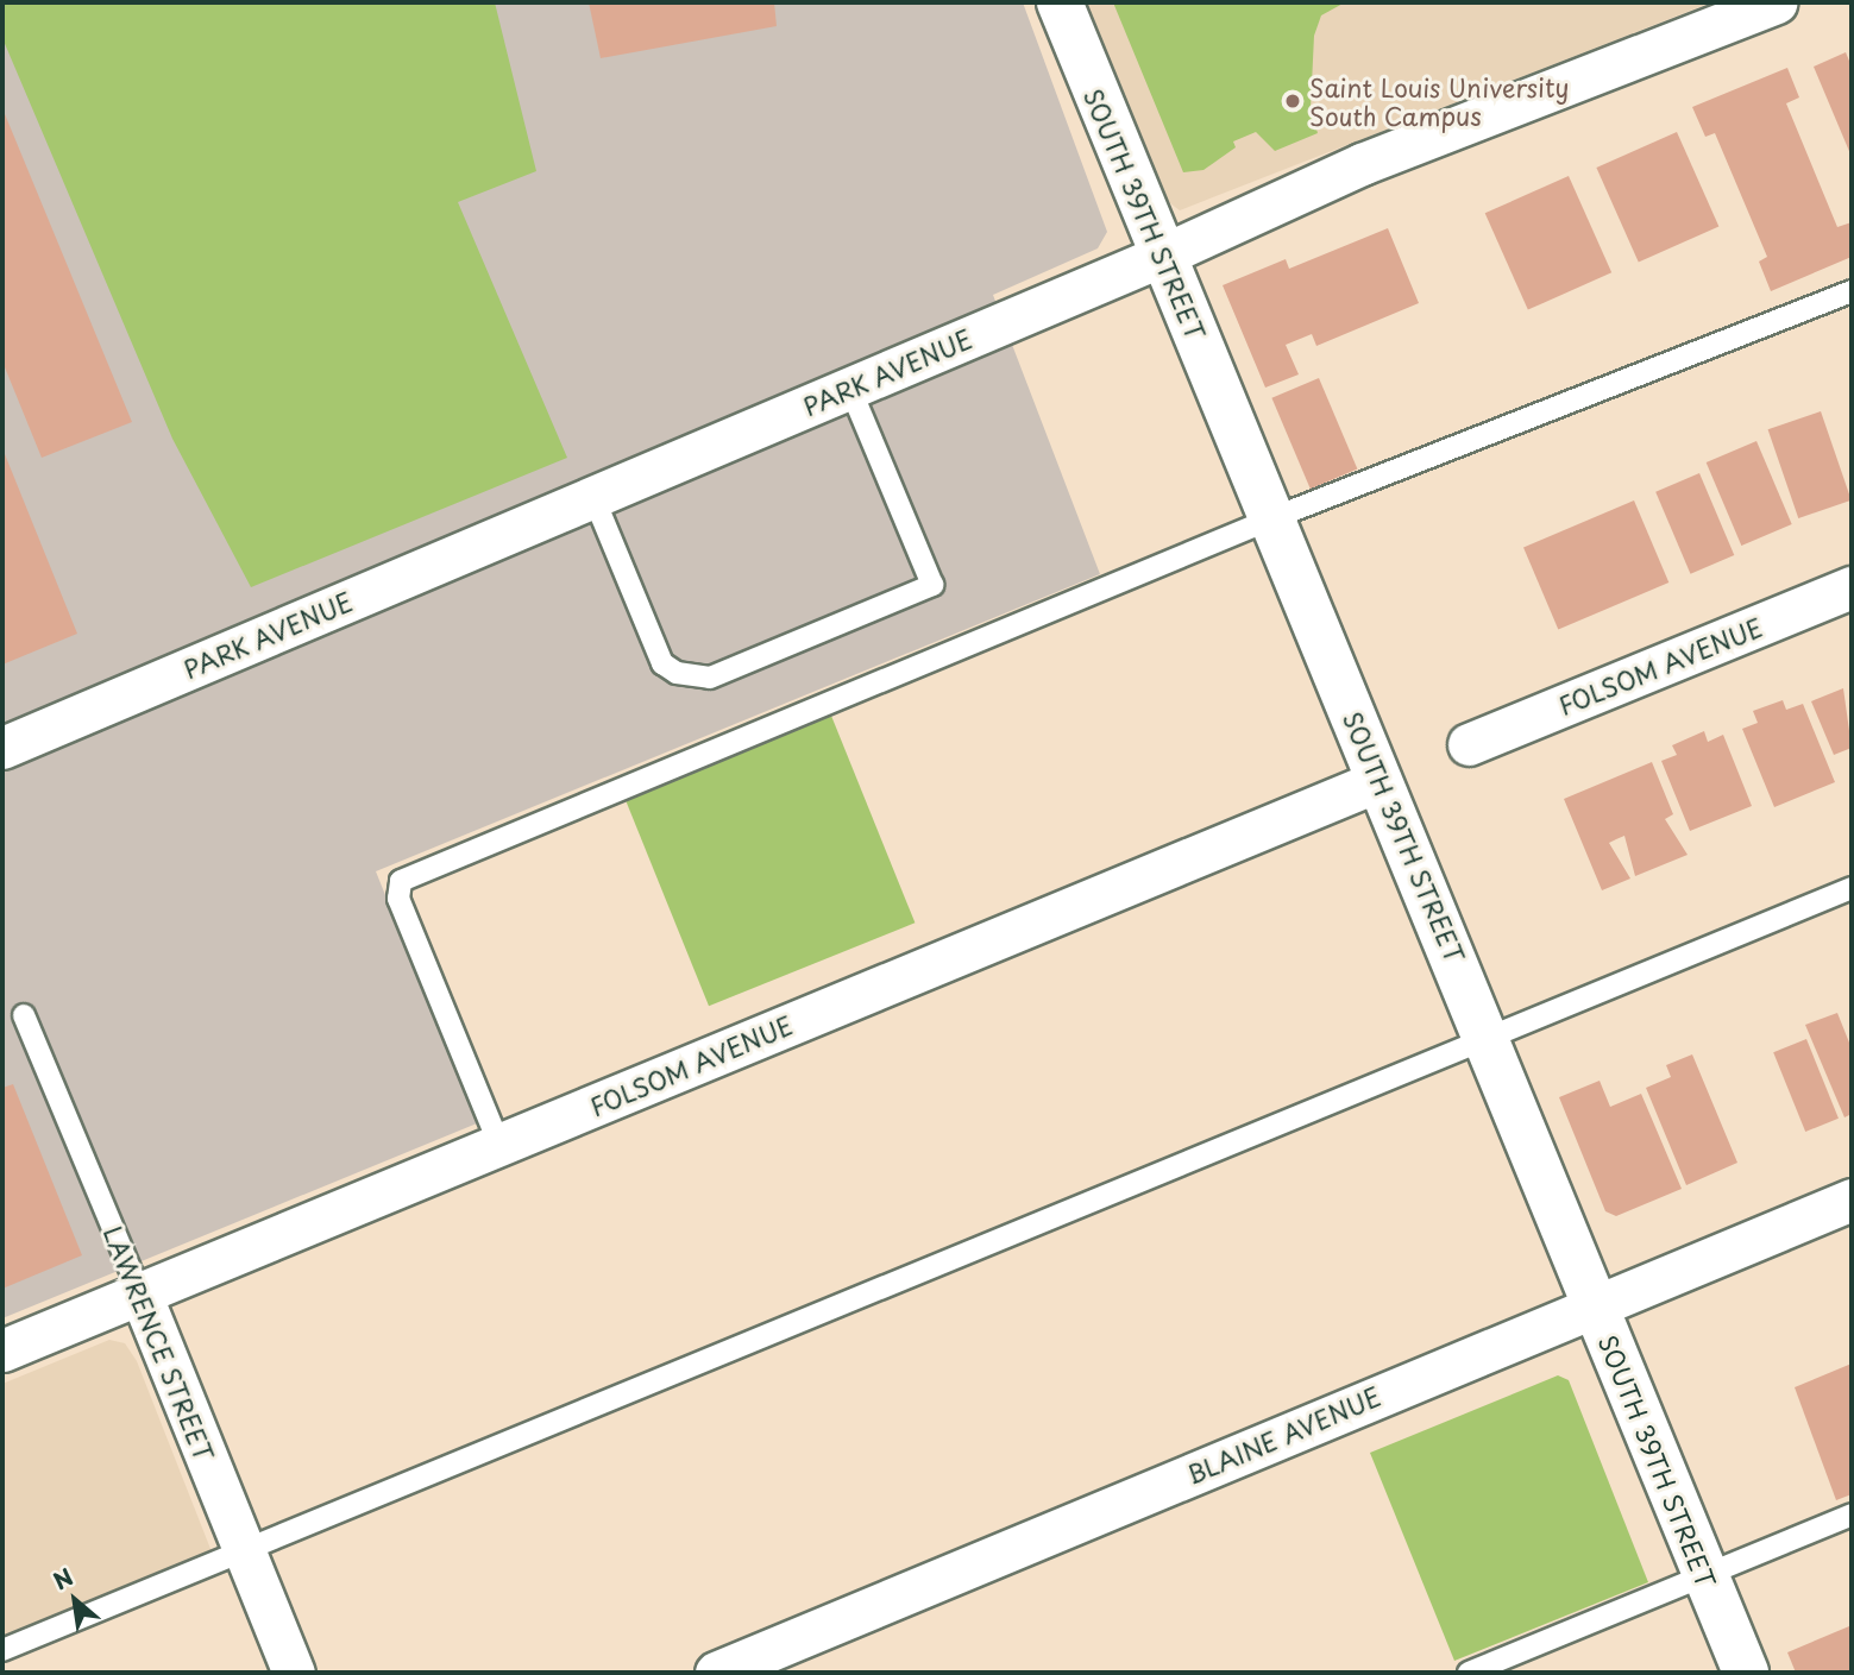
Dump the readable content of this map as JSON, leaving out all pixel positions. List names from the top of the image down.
{
  "streets": {
    "street": [
      "SOUTH 39TH STREET",
      "PARK AVENUE",
      "FOLSOM AVENUE",
      "LAWRENCE STREET",
      "BLAINE AVENUE"
    ]
  },
  "crossings": [
    ["SOUTH 39TH STREET", "PARK AVENUE"],
    ["SOUTH 39TH STREET", "FOLSOM AVENUE"],
    ["SOUTH 39TH STREET", "BLAINE AVENUE"],
    ["FOLSOM AVENUE", "LAWRENCE STREET"]
  ],
  "places": ["Saint Louis University South Campus"],
  "north": "top left"
}
